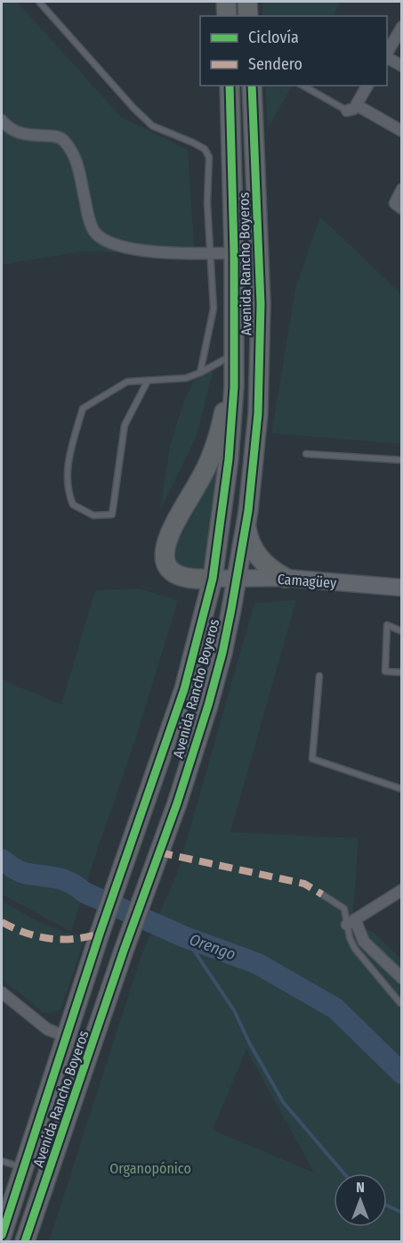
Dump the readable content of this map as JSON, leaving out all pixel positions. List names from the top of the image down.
{
  "streets": {
    "highway": ["Avenida Rancho Boyeros"],
    "main road": ["Camagüey"]
  },
  "crossings": [
    ["Avenida Rancho Boyeros", "Camagüey"]
  ],
  "water": ["Orengo"],
  "parks": ["Organopónico"],
  "legend": ["Ciclovía", "Sendero"],
  "north": "top"
}
